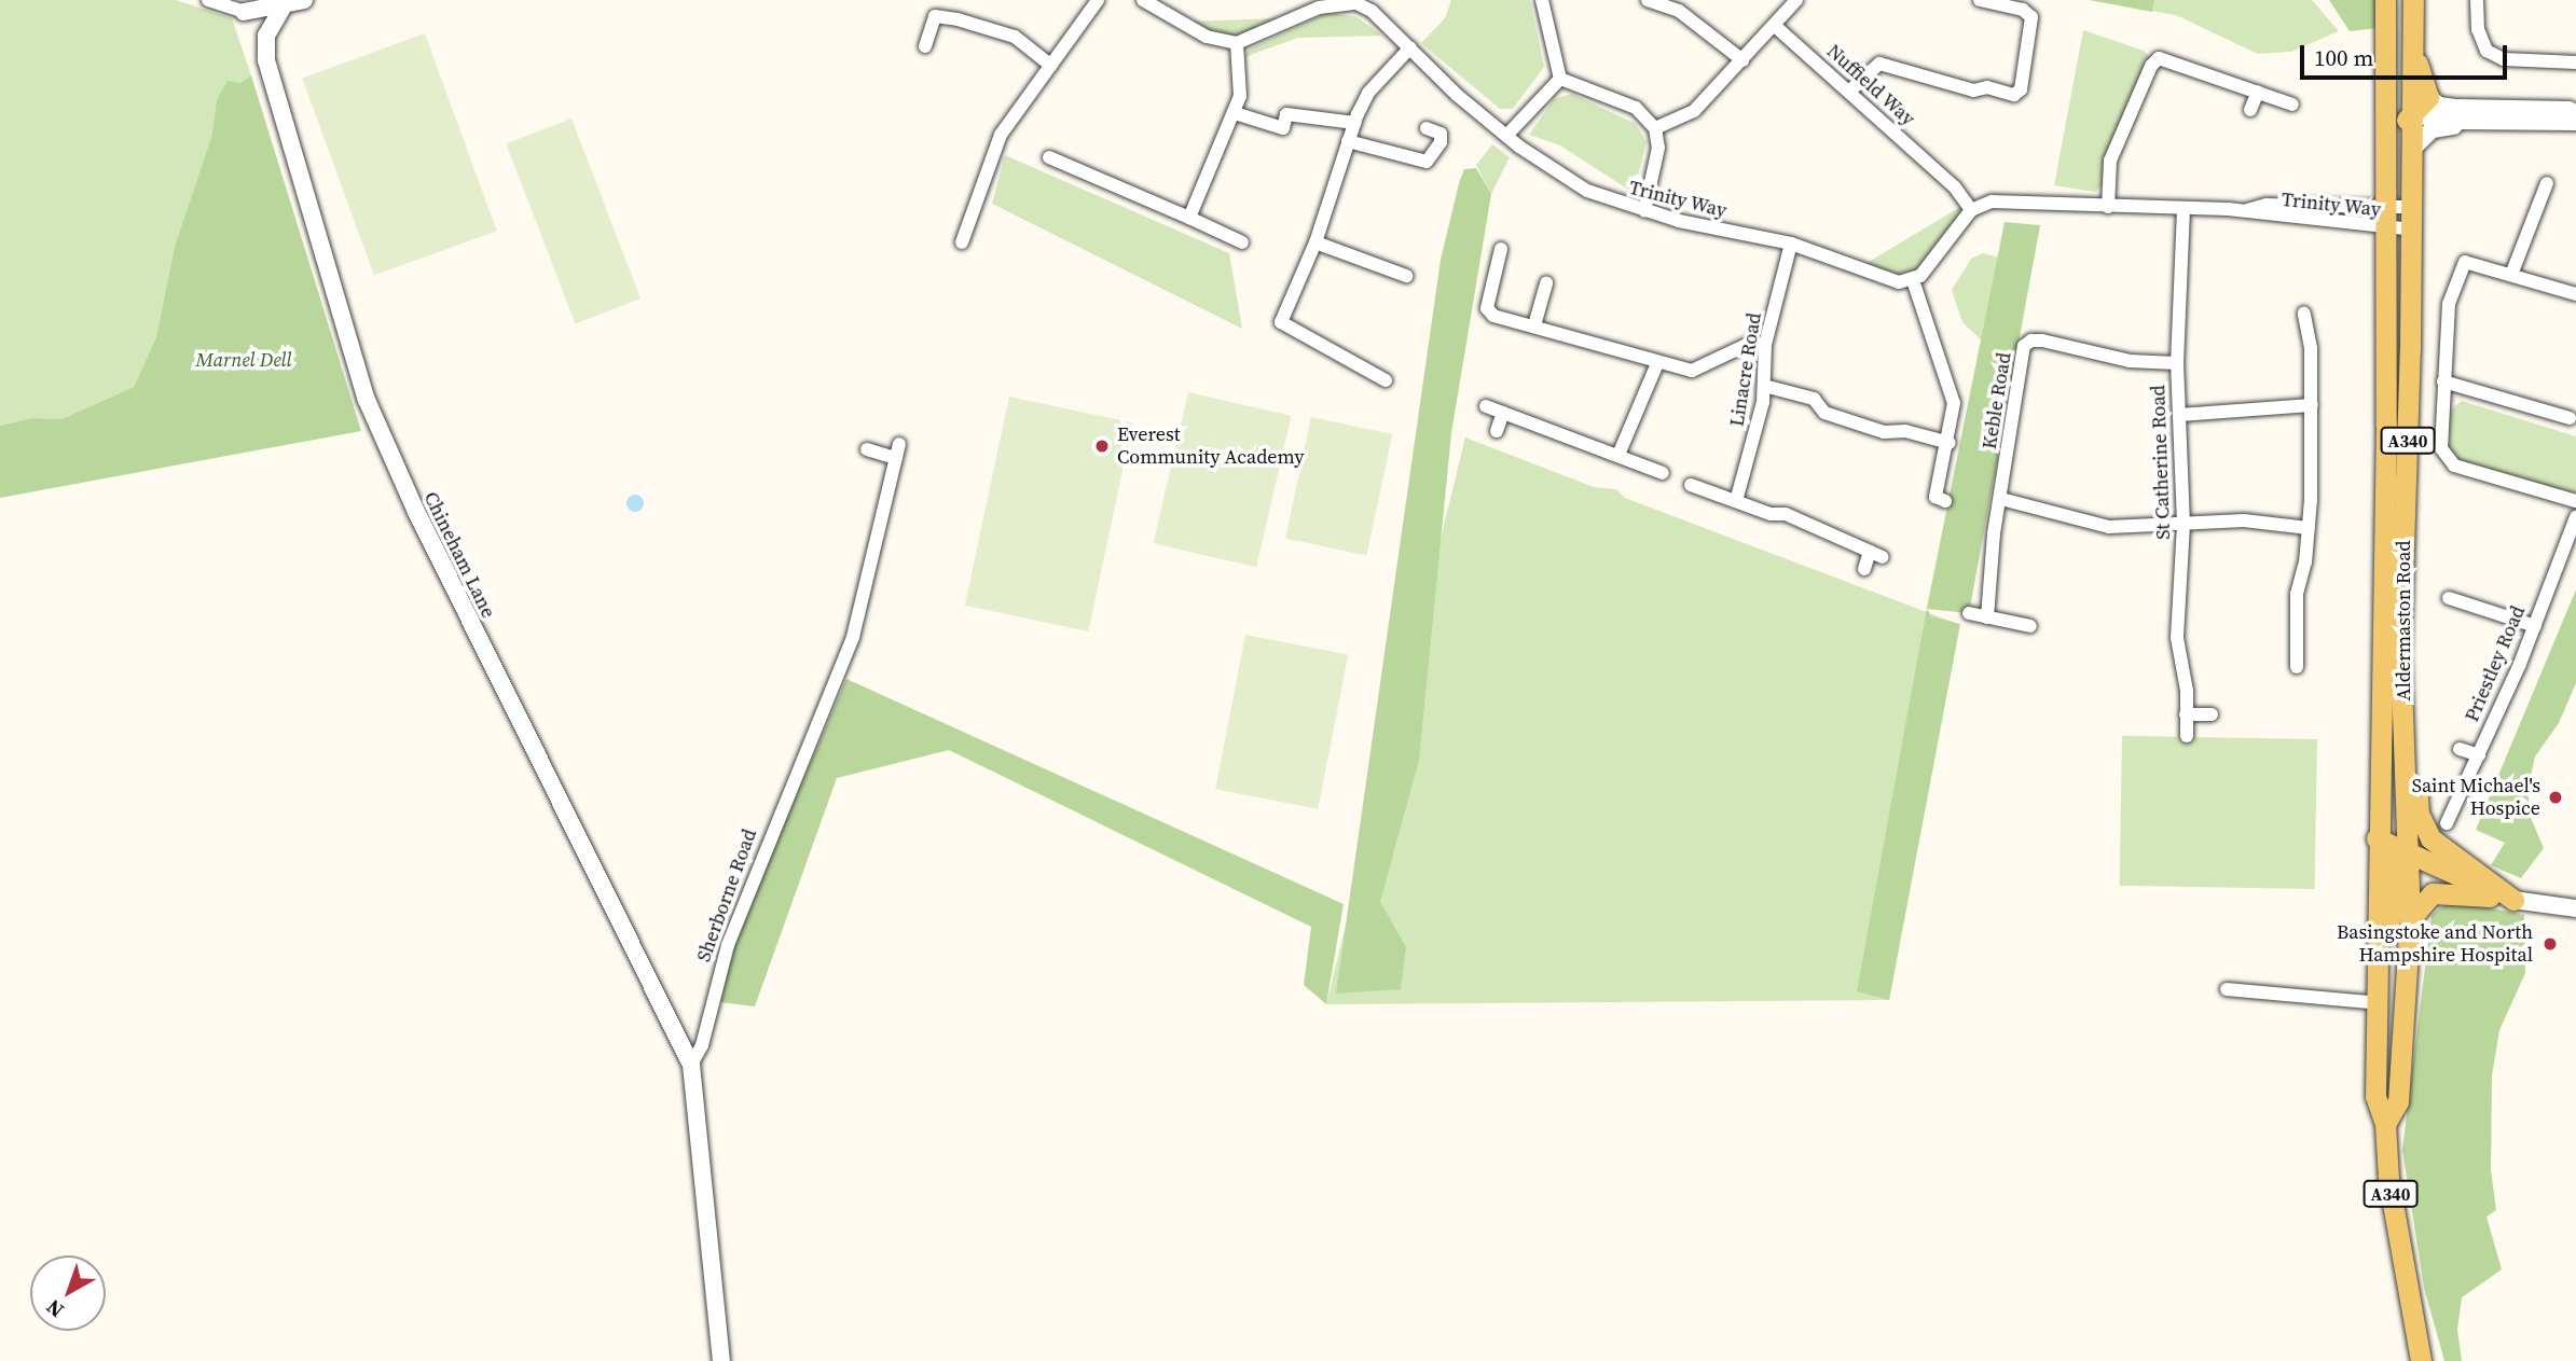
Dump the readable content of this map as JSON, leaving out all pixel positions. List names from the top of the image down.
{
  "streets": {
    "main road": ["A340", "Aldermaston Road"],
    "street": [
      "Nuffield Way",
      "Trinity Way",
      "Linacre Road",
      "Keble Road",
      "St Catherine Road",
      "Chineham Lane",
      "Priestley Road",
      "Sherborne Road"
    ]
  },
  "crossings": [
    ["Nuffield Way", "Trinity Way"],
    ["Trinity Way", "Linacre Road"],
    ["Trinity Way", "St Catherine Road"],
    ["Trinity Way", "Aldermaston Road"],
    ["Keble Road", "St Catherine Road"],
    ["A340", "Aldermaston Road"],
    ["Chineham Lane", "Sherborne Road"]
  ],
  "parks": ["Marnel Dell"],
  "places": ["Everest Community Academy", "Saint Michael's Hospice", "Basingstoke and North Hampshire Hospital"],
  "scale_bar": "100 m",
  "north": "bottom left"
}
